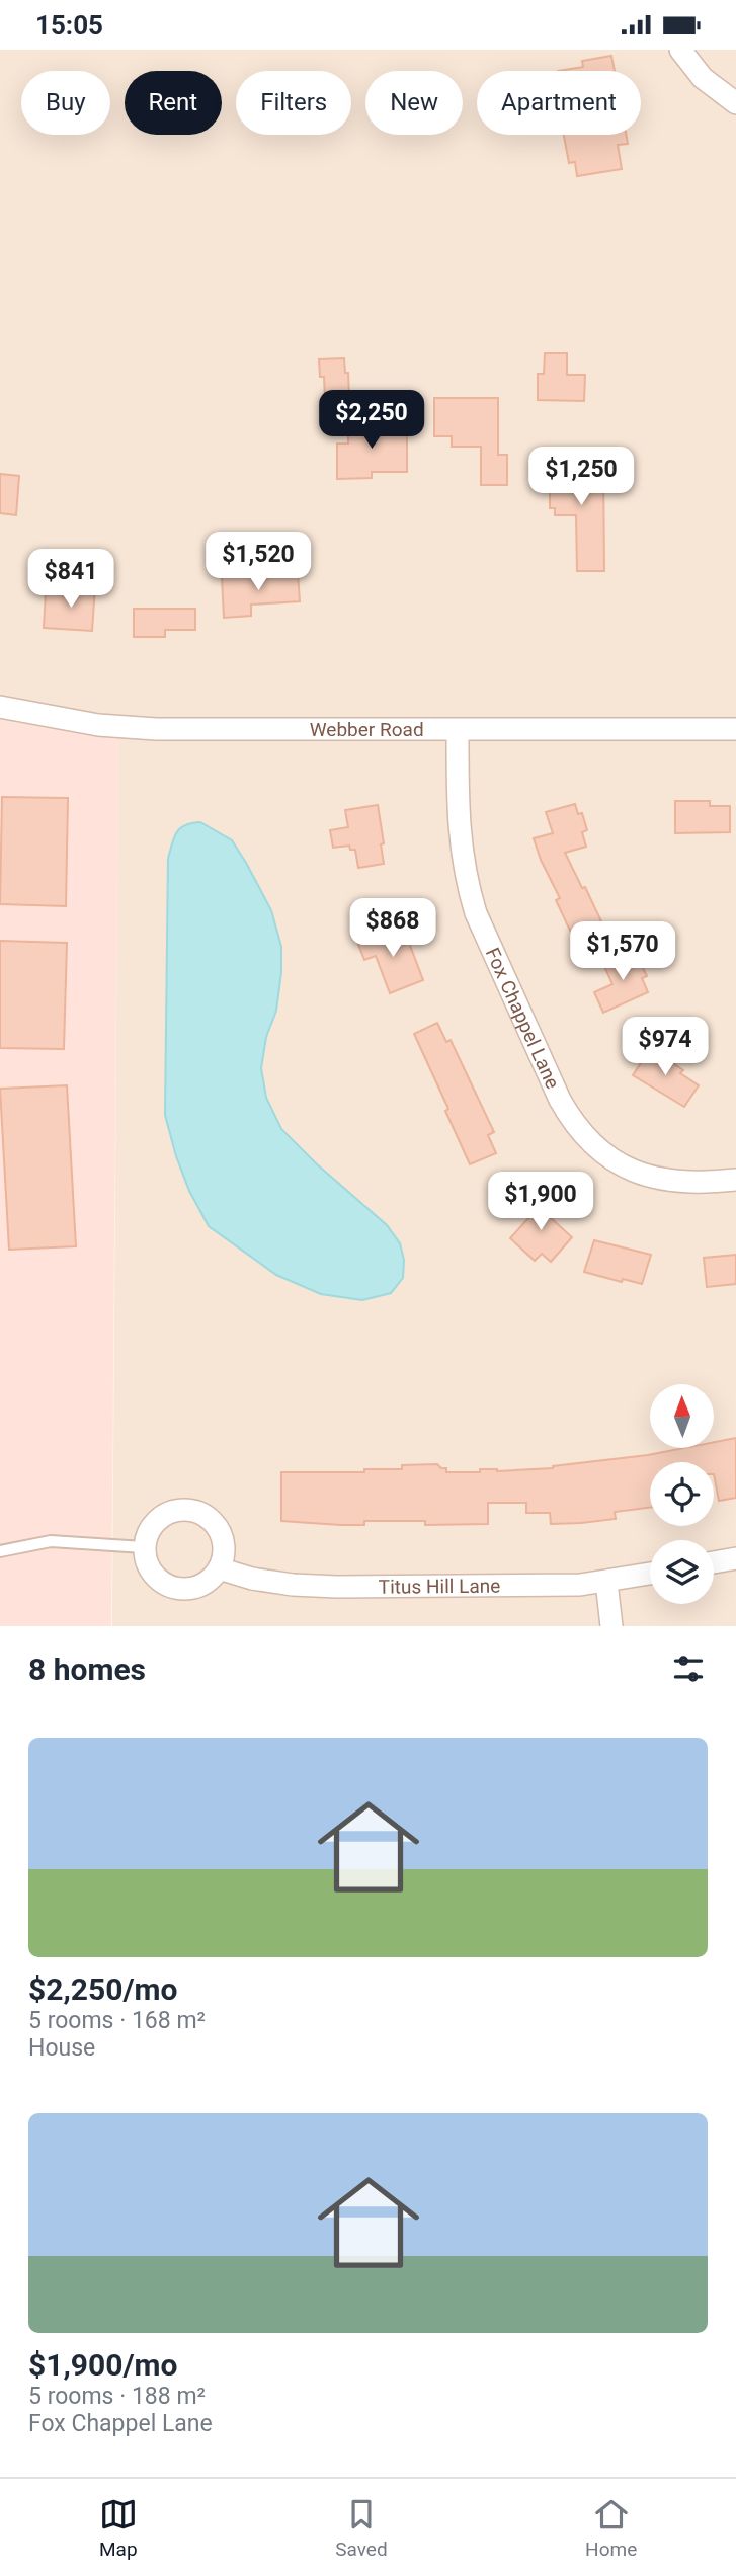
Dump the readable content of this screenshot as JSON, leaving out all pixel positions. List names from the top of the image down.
{
  "streets": {
    "street": ["Webber Road", "Fox Chappel Lane", "Titus Hill Lane"]
  },
  "crossings": [
    ["Webber Road", "Fox Chappel Lane"]
  ],
  "north": "top",
  "page": {
    "status": "15:05",
    "chip": [
      "Buy",
      "Rent",
      "Filters",
      "New",
      "Apartment"
    ],
    "price": [
      "$2,250",
      "$1,250",
      "$1,520",
      "$841",
      "$868",
      "$1,570",
      "$974",
      "$1,900"
    ],
    "heading": "8 homes",
    "list": [
      {
        "name": "$2,250/mo",
        "note": "5 rooms · 168 m² · House"
      },
      {
        "name": "$1,900/mo",
        "note": "5 rooms · 188 m² · Fox Chappel Lane"
      }
    ],
    "tabs": ["Map", "Saved", "Home"]
  }
}
